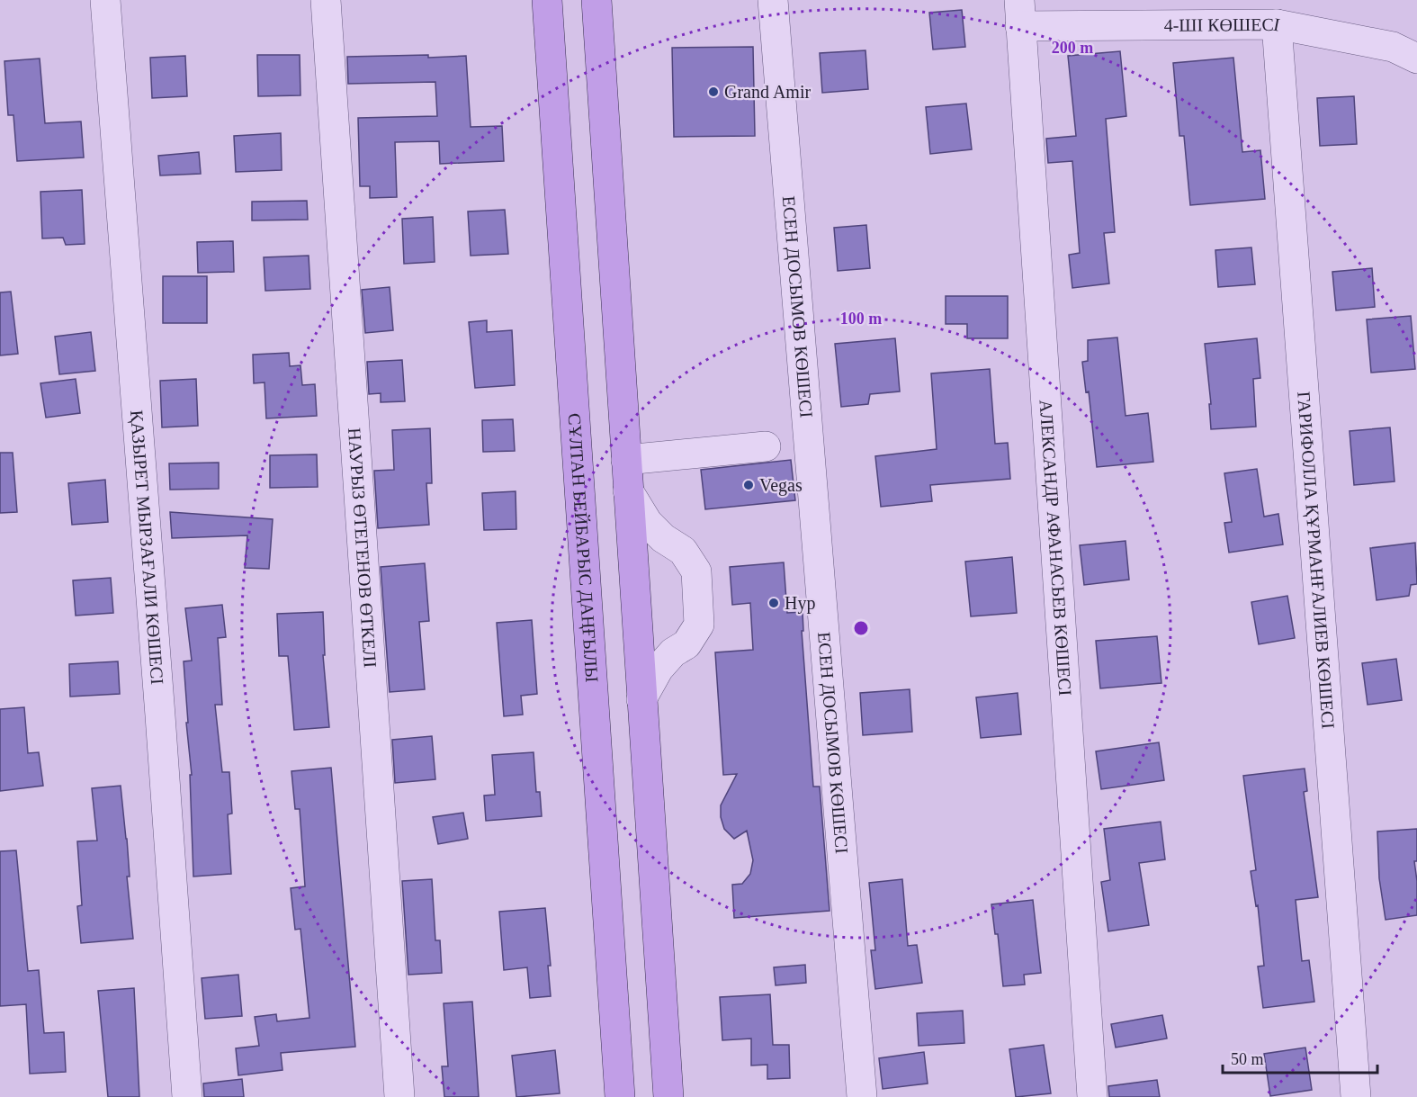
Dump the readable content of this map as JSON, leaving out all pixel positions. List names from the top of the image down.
{
  "streets": {
    "main road": ["СҰЛТАН БЕЙБАРЫС ДАҢҒЫЛЫ"],
    "street": [
      "4-ШІ КӨШЕСІ",
      "ЕСЕН ДОСЫМОВ КӨШЕСІ",
      "ҚАЗЫРЕТ МЫРЗАҒАЛИ КӨШЕСІ",
      "НАУРЫЗ ӨТЕГЕНОВ ӨТКЕЛІ",
      "АЛЕКСАНДР АФАНАСЬЕВ КӨШЕСІ",
      "ГАРИФОЛЛА ҚҰРМАНҒАЛИЕВ КӨШЕСІ"
    ]
  },
  "crossings": [
    ["4-ШІ КӨШЕСІ", "АЛЕКСАНДР АФАНАСЬЕВ КӨШЕСІ"],
    ["4-ШІ КӨШЕСІ", "ГАРИФОЛЛА ҚҰРМАНҒАЛИЕВ КӨШЕСІ"]
  ],
  "places": ["Grand Amir", "Vegas", "Нур"],
  "scale_bar": "50 m",
  "rings": ["200 m", "100 m"]
}
